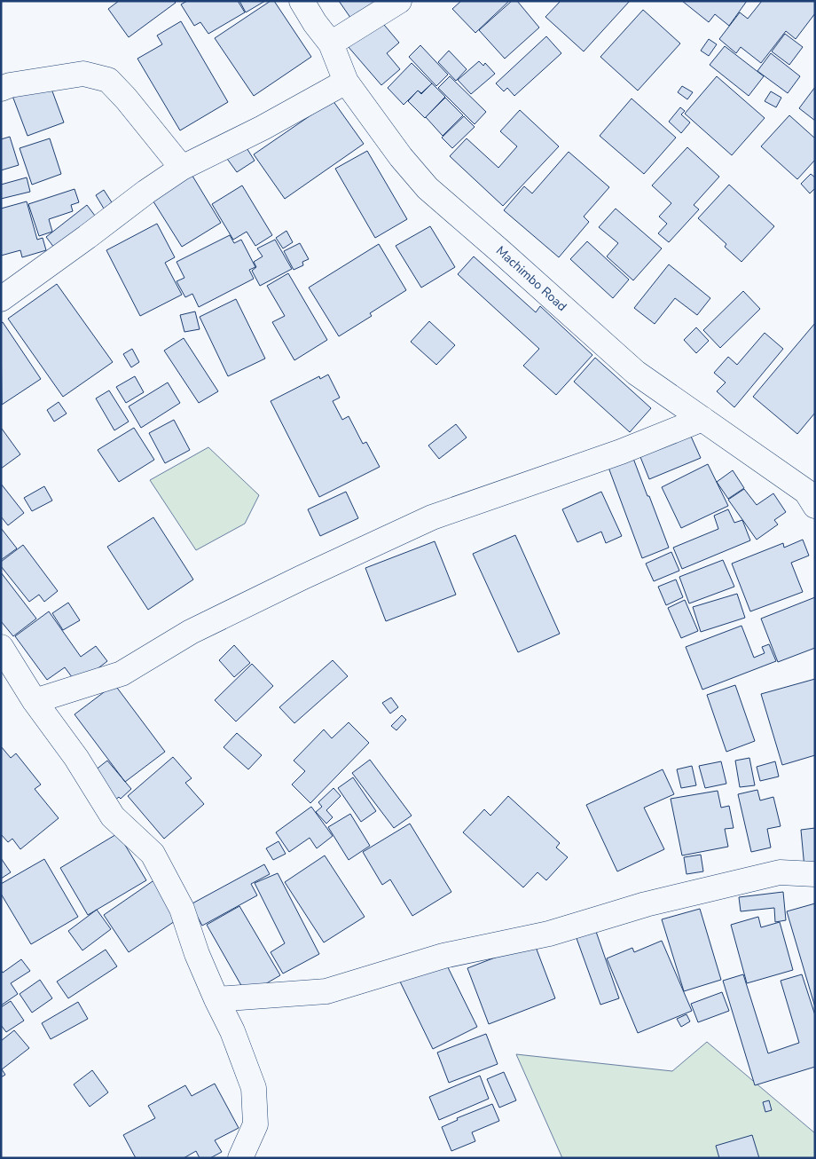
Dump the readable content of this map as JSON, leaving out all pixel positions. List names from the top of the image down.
{
  "streets": {
    "street": ["Machimbo Road"]
  }
}
